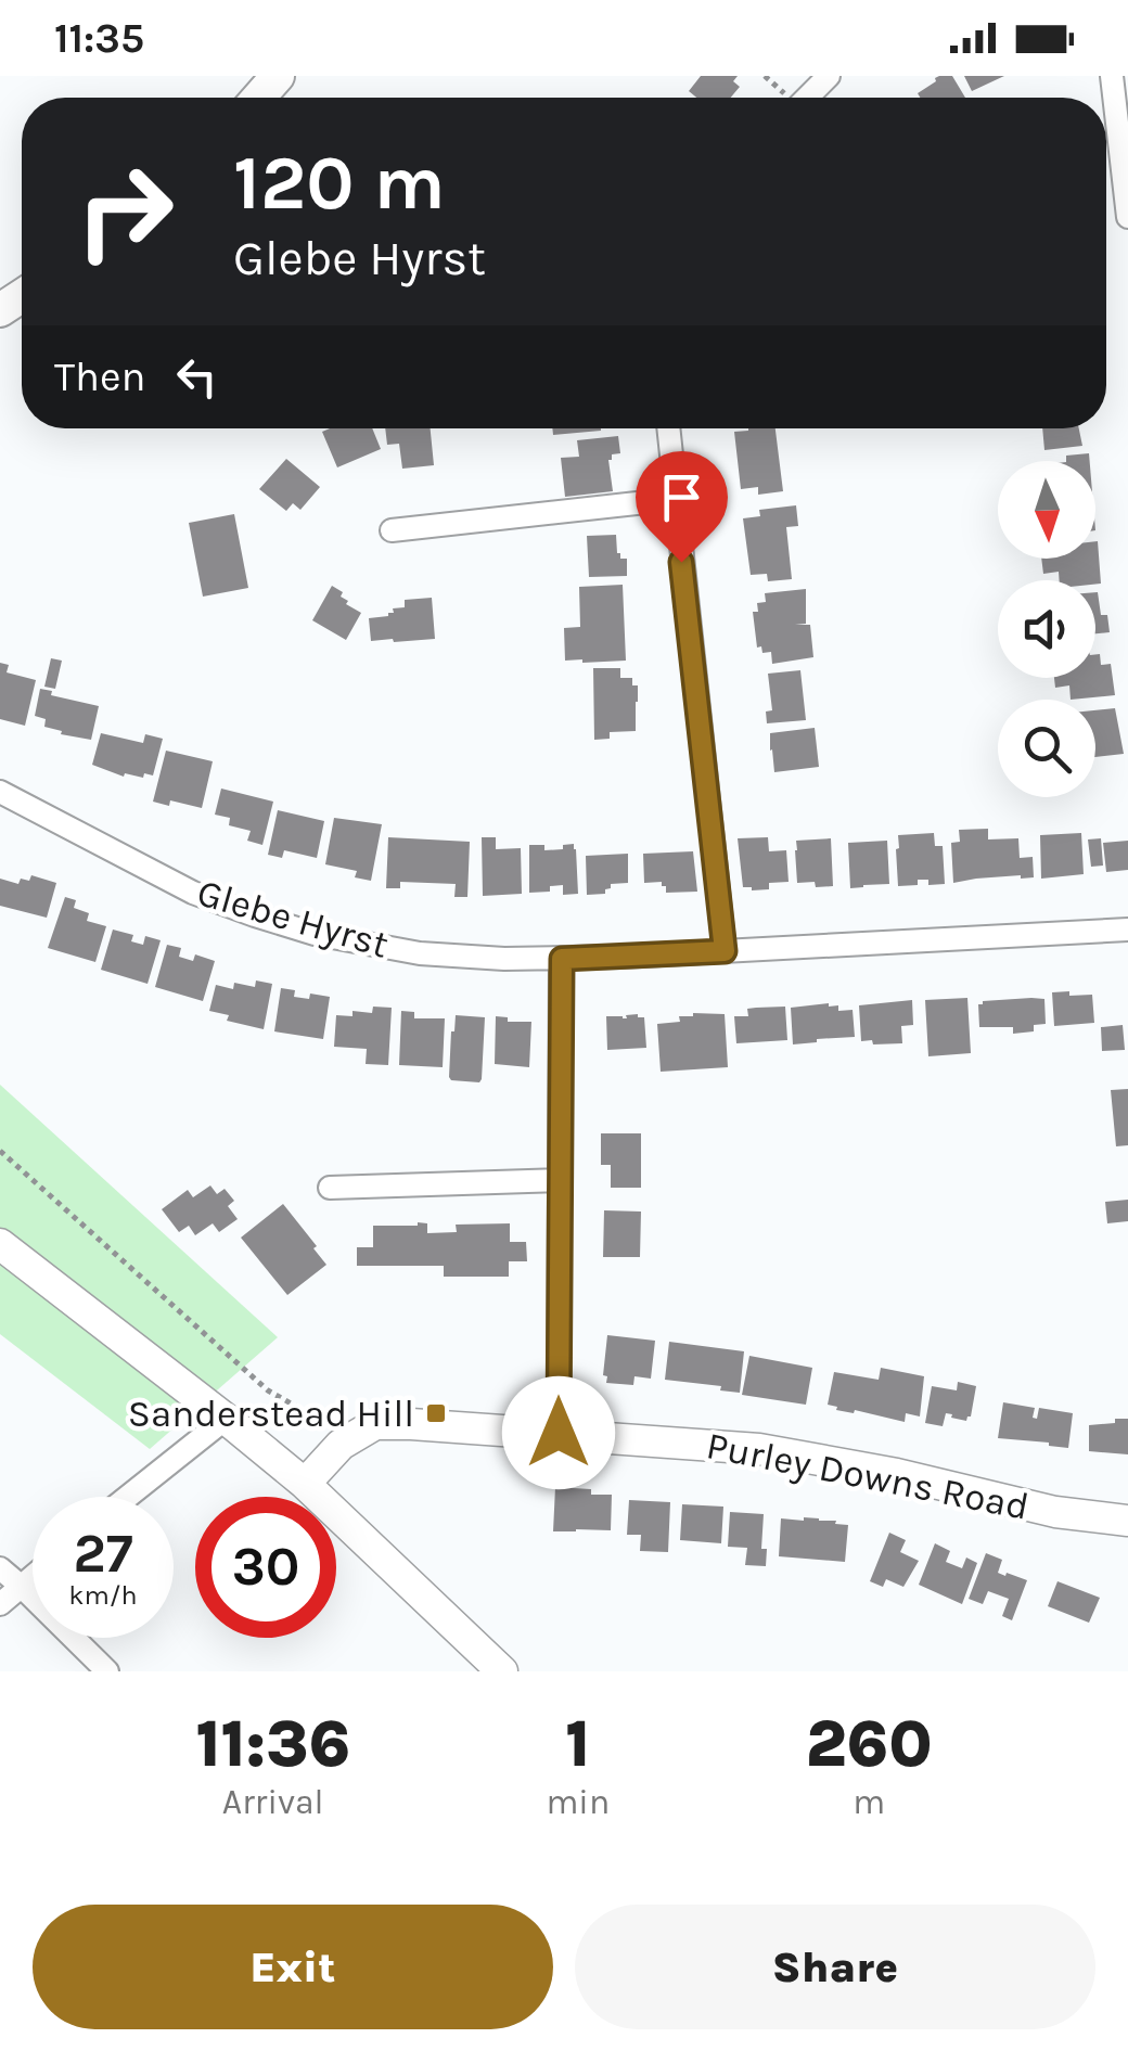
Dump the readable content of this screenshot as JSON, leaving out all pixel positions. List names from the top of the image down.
{
  "streets": {
    "street": ["Glebe Hyrst", "Purley Downs Road"]
  },
  "places": {
    "transit": ["Sanderstead Hill"]
  },
  "north": "bottom",
  "page": {
    "status": "11:35",
    "turn": ["120 m", "Glebe Hyrst"],
    "then": "Then",
    "speed": "27 km/h",
    "limit": "30",
    "eta": [
      "11:36",
      "Arrival",
      "1",
      "min",
      "260",
      "m"
    ],
    "buttons": ["Exit", "Share"]
  }
}
